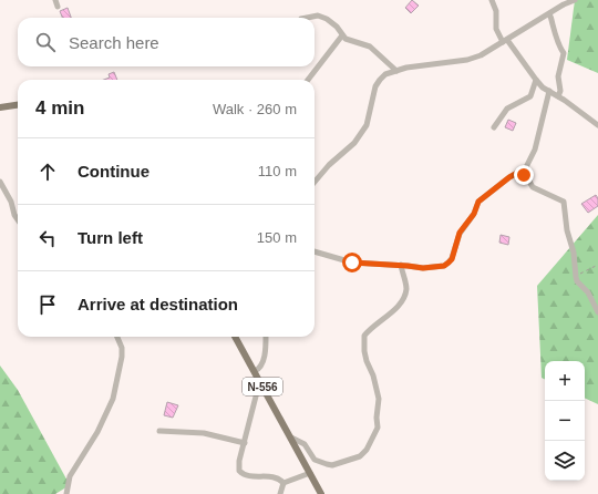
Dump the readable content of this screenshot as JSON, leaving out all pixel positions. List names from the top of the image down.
{
  "streets": {
    "main road": ["N-556"]
  },
  "page": {
    "search": "Search here",
    "heading": ["4 min", "Walk · 260 m"],
    "list": [
      ["Continue", "110 m"],
      ["Turn left", "150 m"],
      "Arrive at destination"
    ],
    "map_buttons": ["+", "−"]
  }
}
